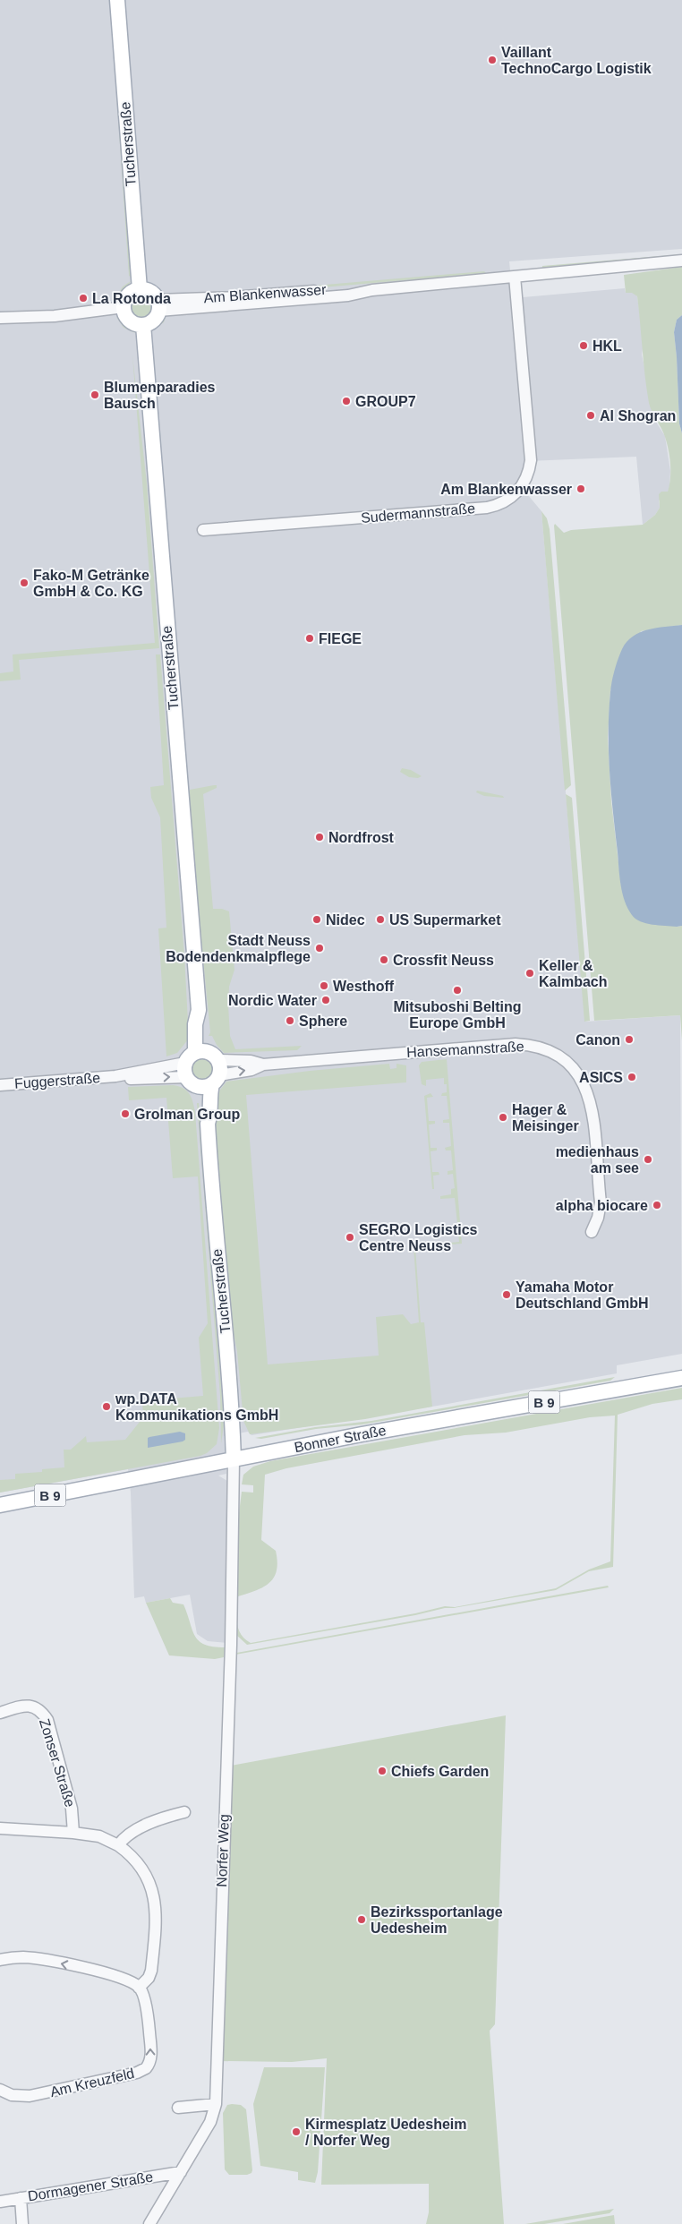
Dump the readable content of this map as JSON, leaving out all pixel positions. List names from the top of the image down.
{
  "streets": {
    "main road": ["Tucherstraße", "B 9", "Bonner Straße"],
    "street": [
      "Am Blankenwasser",
      "Sudermannstraße",
      "Hansemannstraße",
      "Fuggerstraße",
      "Zonser Straße",
      "Norfer Weg",
      "Am Kreuzfeld",
      "Dormagener Straße"
    ]
  },
  "crossings": [
    ["Tucherstraße", "Am Blankenwasser"],
    ["Tucherstraße", "Hansemannstraße"],
    ["Tucherstraße", "Fuggerstraße"],
    ["Tucherstraße", "Bonner Straße"],
    ["Tucherstraße", "Norfer Weg"],
    ["Am Blankenwasser", "Sudermannstraße"],
    ["Hansemannstraße", "Fuggerstraße"],
    ["Bonner Straße", "Norfer Weg"],
    ["Norfer Weg", "Dormagener Straße"]
  ],
  "places": [
    "Vaillant TechnoCargo Logistik",
    "La Rotonda",
    "HKL",
    "Blumenparadies Bausch",
    "GROUP7",
    "Al Shogran",
    "Am Blankenwasser",
    "Fako-M Getränke GmbH & Co. KG",
    "FIEGE",
    "Nordfrost",
    "Nidec",
    "US Supermarket",
    "Stadt Neuss Bodendenkmalpflege",
    "Crossfit Neuss",
    "Keller & Kalmbach",
    "Westhoff",
    "Mitsuboshi Belting Europe GmbH",
    "Nordic Water",
    "Sphere",
    "Canon",
    "ASICS",
    "Grolman Group",
    "Hager & Meisinger",
    "medienhaus am see",
    "alpha biocare",
    "SEGRO Logistics Centre Neuss",
    "Yamaha Motor Deutschland GmbH",
    "wp.DATA Kommunikations GmbH",
    "Chiefs Garden",
    "Bezirkssportanlage Uedesheim",
    "Kirmesplatz Uedesheim / Norfer Weg"
  ]
}
